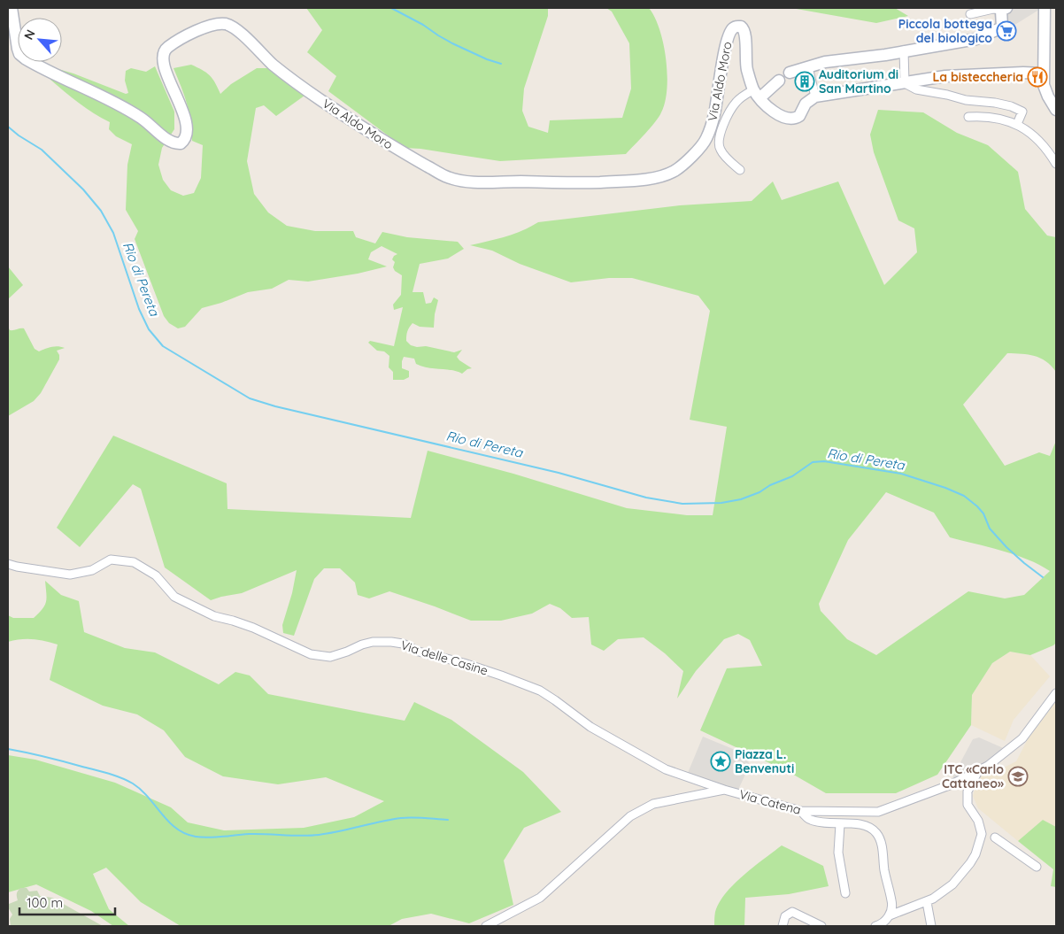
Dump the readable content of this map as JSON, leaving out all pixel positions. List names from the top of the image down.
{
  "streets": {
    "main road": ["Via Aldo Moro"],
    "street": ["Via delle Casine", "Via Catena"]
  },
  "crossings": [
    ["Via delle Casine", "Via Catena"]
  ],
  "water": ["Rio di Pereta"],
  "places": {
    "supermarket": ["Piccola bottega del biologico"],
    "restaurant": ["La bisteccheria"],
    "building": ["Auditorium di San Martino"],
    "place": ["Piazza L. Benvenuti"],
    "school or university": ["ITC «Carlo Cattaneo»"]
  },
  "scale_bar": "100 m",
  "north": "top left"
}
